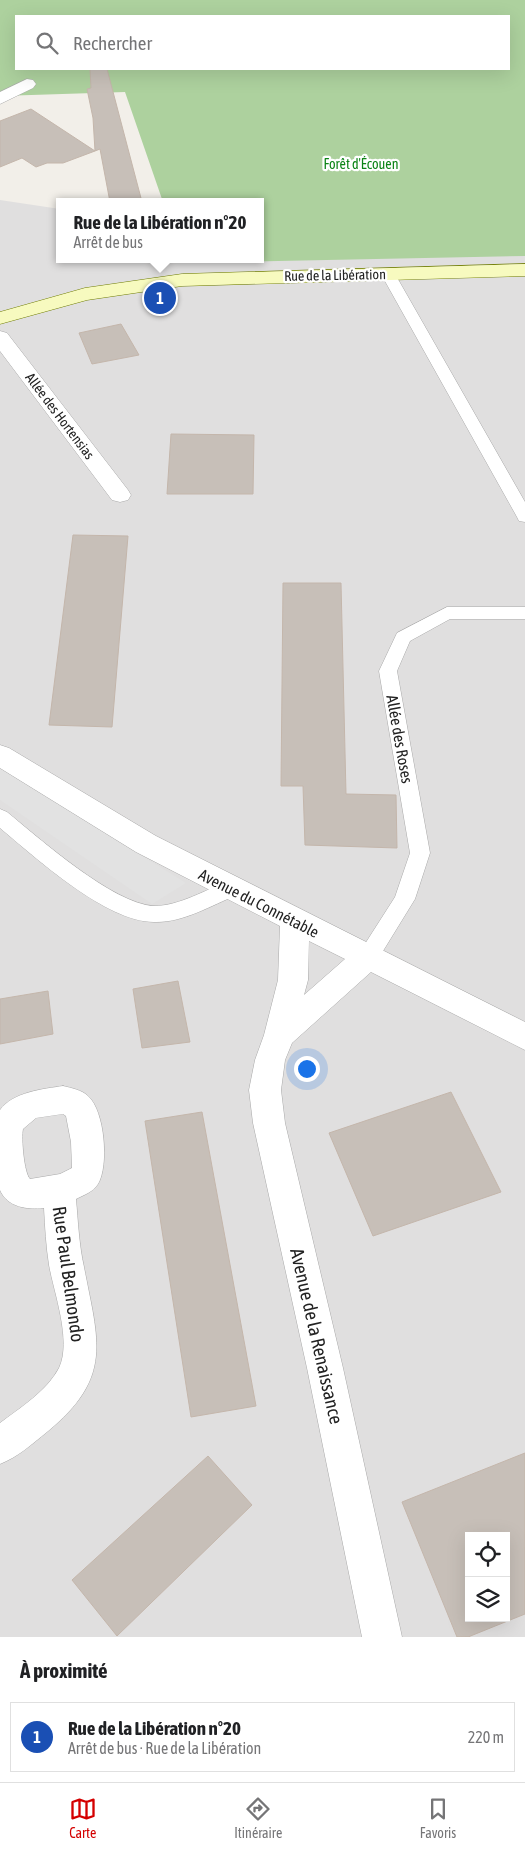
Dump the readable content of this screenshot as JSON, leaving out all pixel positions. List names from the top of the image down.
{
  "streets": {
    "main road": ["Rue de la Libération"],
    "street": [
      "Allée des Hortensias",
      "Avenue du Connétable",
      "Rue Paul Belmondo",
      "Avenue de la Renaissance"
    ],
    "lane": ["Allée des Roses"]
  },
  "crossings": [
    ["Allée des Roses", "Avenue du Connétable"],
    ["Avenue du Connétable", "Avenue de la Renaissance"]
  ],
  "parks": ["Forêt d'Écouen"],
  "page": {
    "search": "Rechercher",
    "popup": ["Rue de la Libération n°20", "Arrêt de bus"],
    "pins": "1",
    "heading": "À proximité",
    "list": [
      {
        "mark": "1",
        "name": "Rue de la Libération n°20",
        "note": "Arrêt de bus · Rue de la Libération",
        "value": "220 m"
      }
    ],
    "nav": ["Carte", "Itinéraire", "Favoris"]
  }
}
